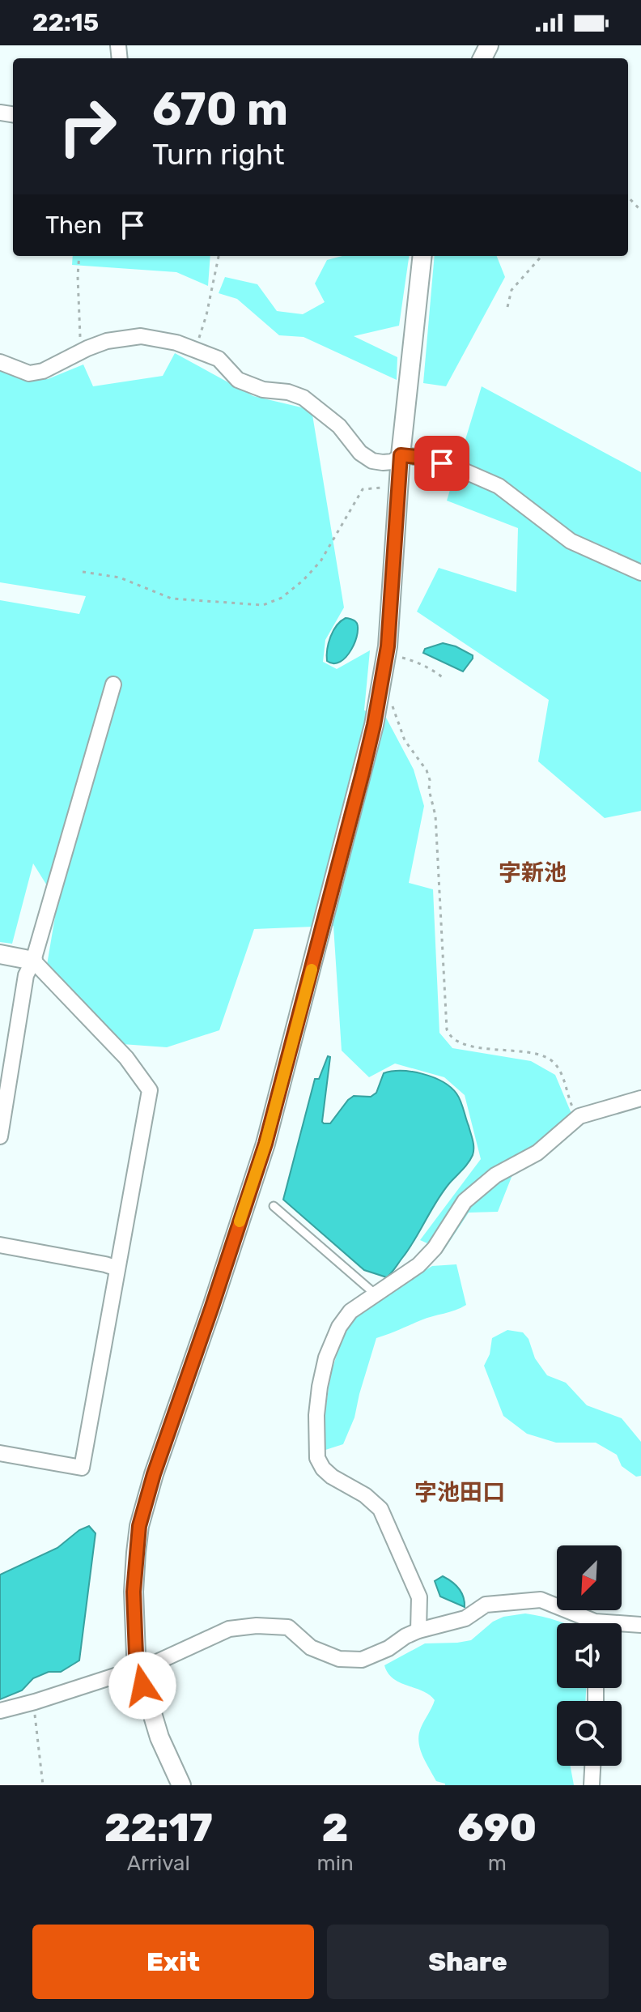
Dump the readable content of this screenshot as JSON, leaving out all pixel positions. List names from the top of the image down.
{
  "districts": ["字新池", "字池田口"],
  "north": "bottom left",
  "page": {
    "status": "22:15",
    "turn": ["670 m", "Turn right"],
    "then": "Then",
    "eta": [
      "22:17",
      "Arrival",
      "2",
      "min",
      "690",
      "m"
    ],
    "buttons": ["Exit", "Share"]
  }
}
